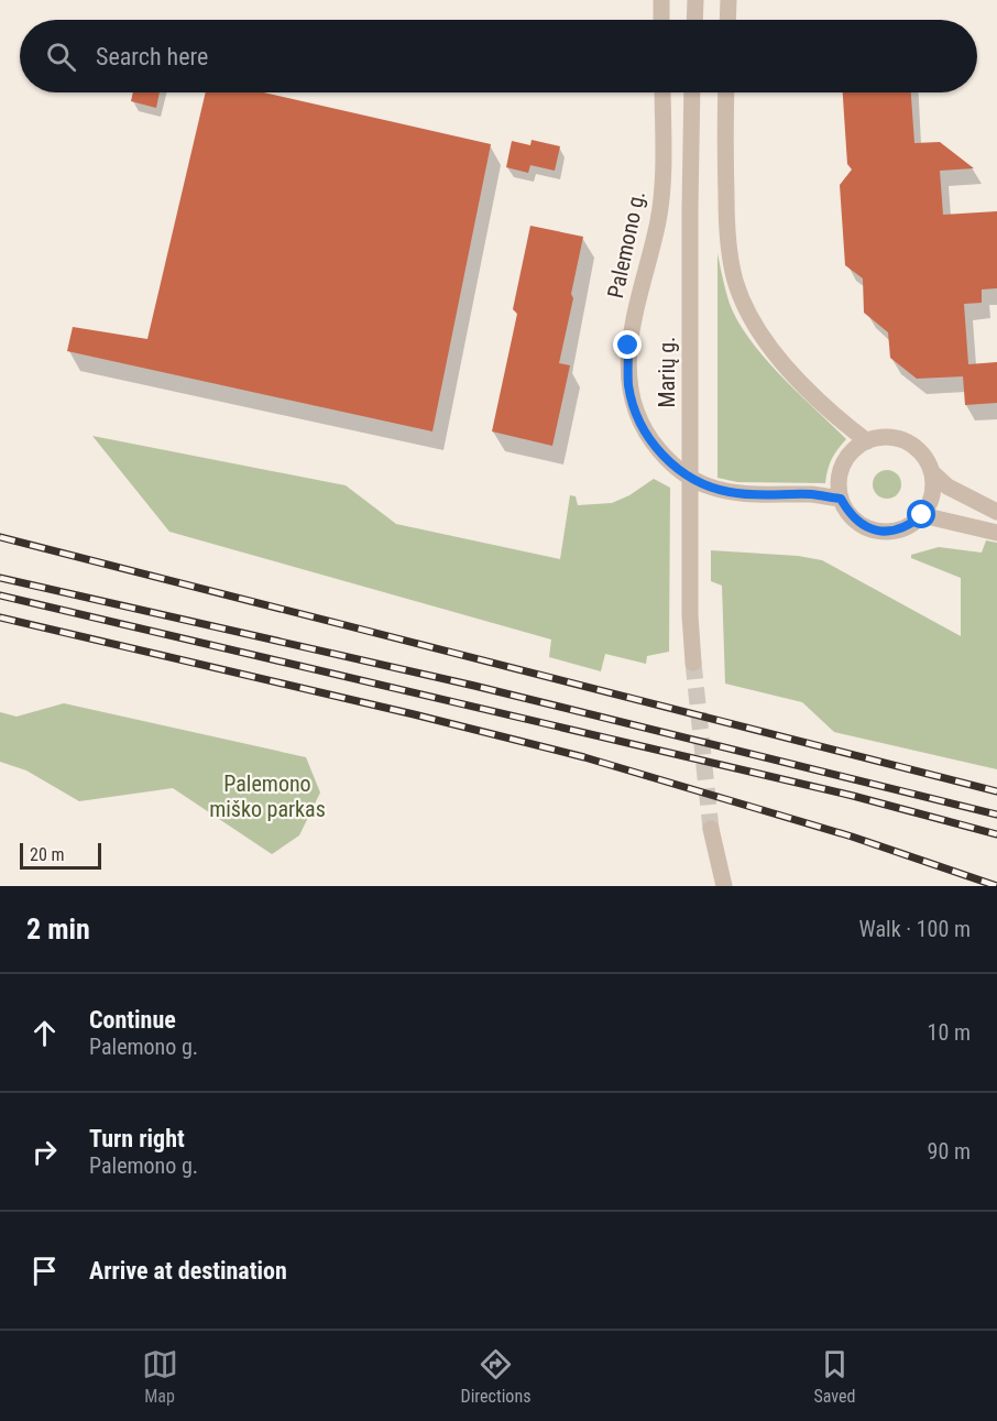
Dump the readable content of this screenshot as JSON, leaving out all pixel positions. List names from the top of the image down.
{
  "streets": {
    "street": ["Palemono g.", "Marių g."]
  },
  "parks": ["Palemono miško parkas"],
  "scale_bar": "20 m",
  "page": {
    "search": "Search here",
    "scale": "20 m",
    "heading": ["2 min", "Walk · 100 m"],
    "list": [
      ["Continue", "Palemono g.", "10 m"],
      ["Turn right", "Palemono g.", "90 m"],
      "Arrive at destination"
    ],
    "nav": ["Map", "Directions", "Saved"]
  }
}
